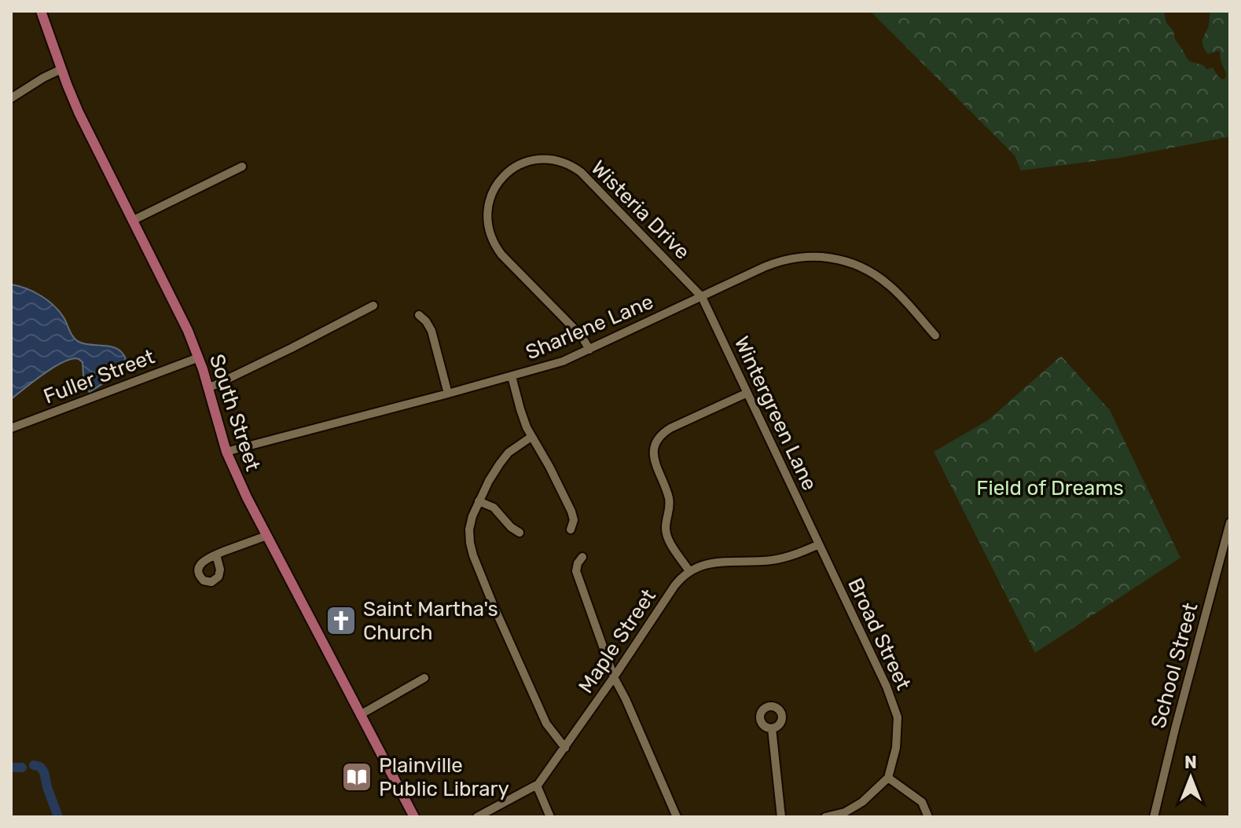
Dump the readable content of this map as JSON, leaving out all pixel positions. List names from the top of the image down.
{
  "streets": {
    "main road": ["South Street"],
    "street": [
      "Wisteria Drive",
      "Sharlene Lane",
      "Fuller Street",
      "Wintergreen Lane",
      "Broad Street",
      "Maple Street",
      "School Street"
    ]
  },
  "crossings": [
    ["Wisteria Drive", "Sharlene Lane"],
    ["Wisteria Drive", "Wintergreen Lane"],
    ["Sharlene Lane", "South Street"],
    ["Sharlene Lane", "Wintergreen Lane"],
    ["Fuller Street", "South Street"],
    ["Wintergreen Lane", "Broad Street"]
  ],
  "parks": ["Field of Dreams"],
  "places": {
    "church": ["Saint Martha's Church"],
    "library": ["Plainville Public Library"]
  },
  "north": "top"
}
